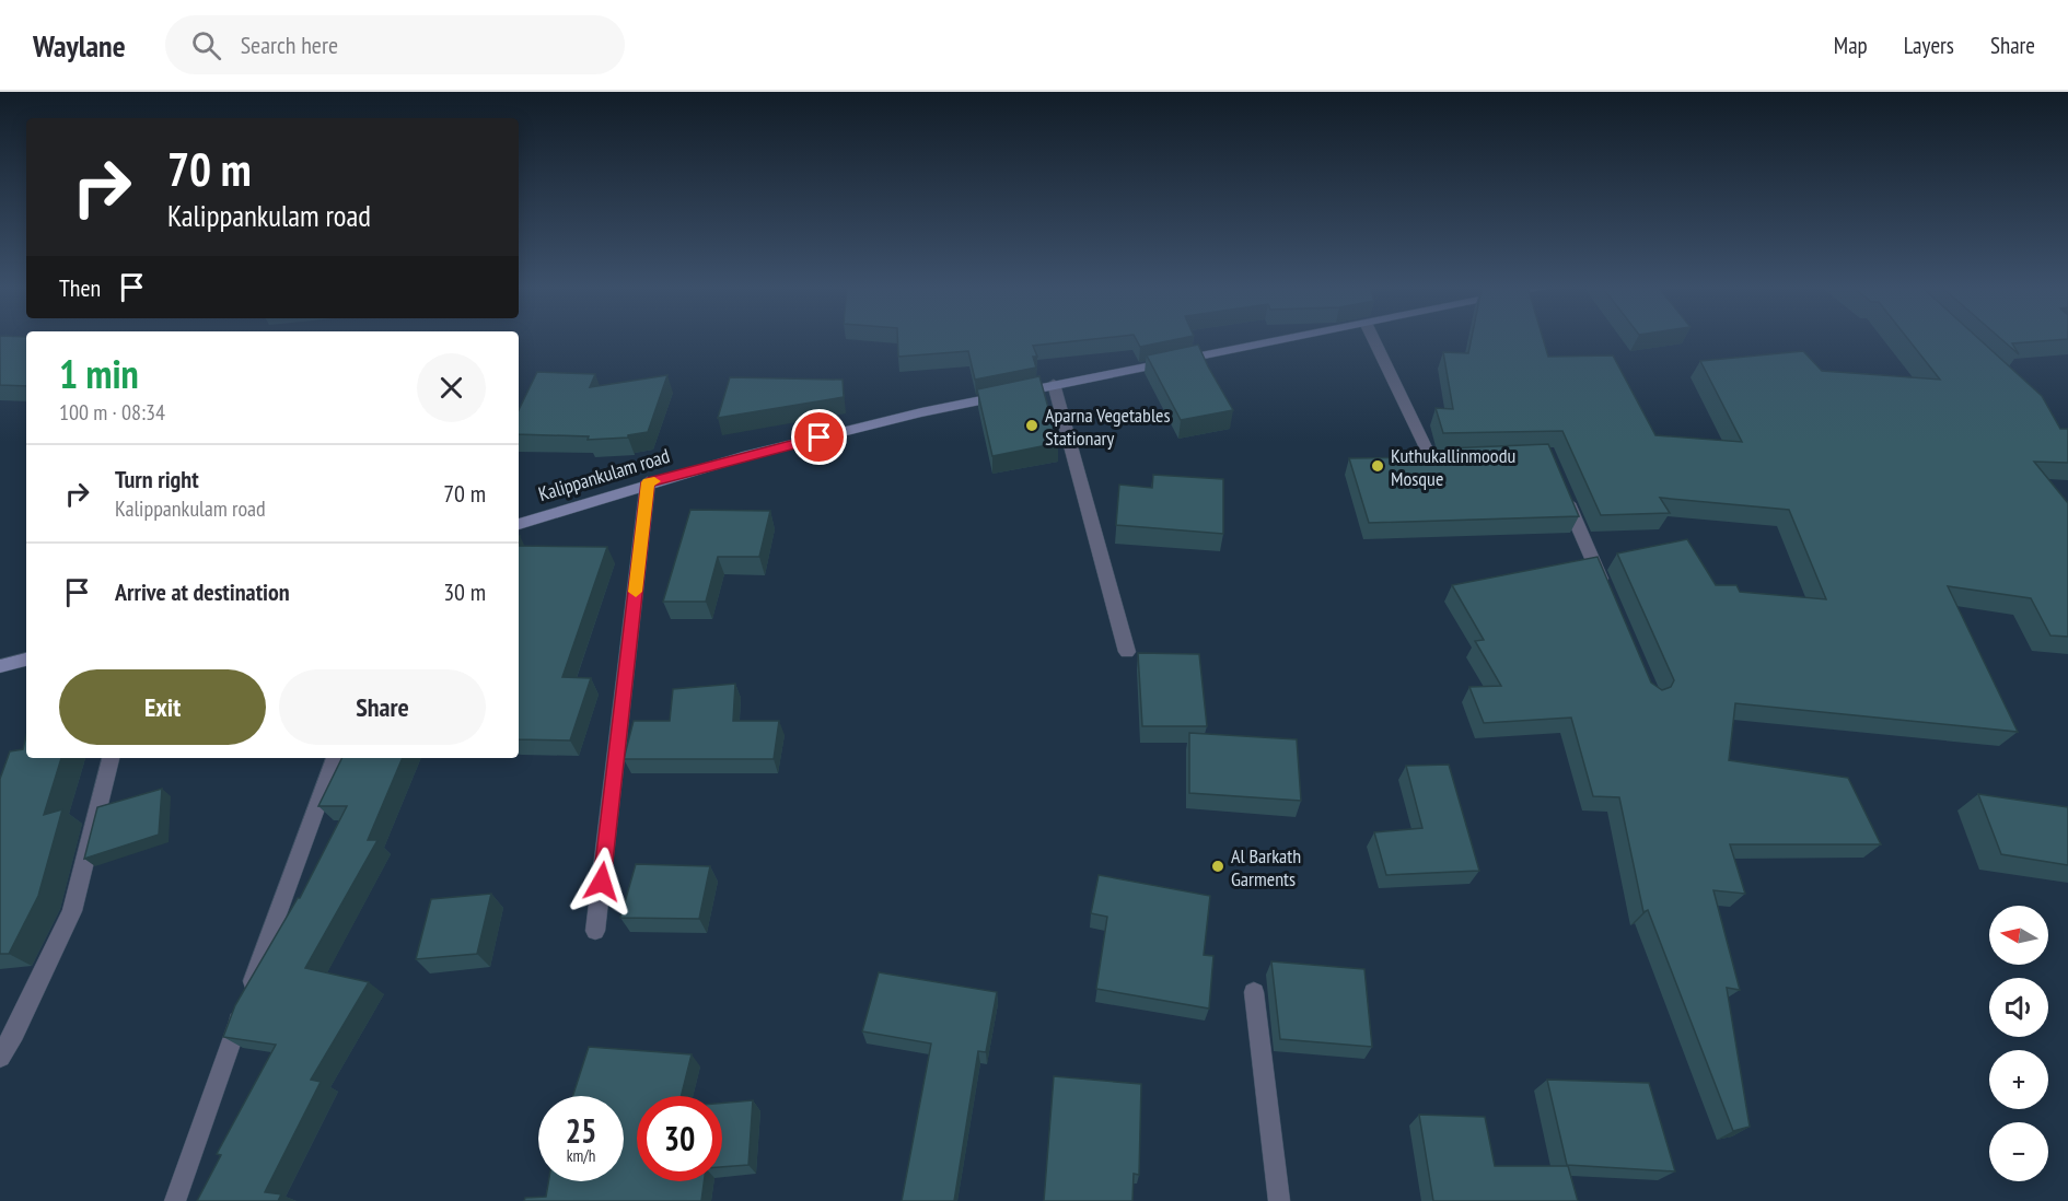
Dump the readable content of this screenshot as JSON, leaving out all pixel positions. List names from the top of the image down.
{
  "streets": {
    "street": ["Kalippankulam road"]
  },
  "places": ["Aparna Vegetables Stationary", "Kuthukallinmoodu Mosque", "Al Barkath Garments"],
  "north": "left",
  "page": {
    "header": "Waylane",
    "search": "Search here",
    "nav": ["Map", "Layers", "Share"],
    "turn": ["70 m", "Kalippankulam road"],
    "then": "Then",
    "heading": ["1 min", "100 m · 08:34"],
    "list": [
      {
        "name": "Turn right",
        "note": "Kalippankulam road",
        "value": "70 m"
      },
      {
        "name": "Arrive at destination",
        "value": "30 m"
      }
    ],
    "buttons": ["Exit", "Share"],
    "map_buttons": ["+", "−"],
    "speed": "25 km/h",
    "limit": "30"
  }
}
